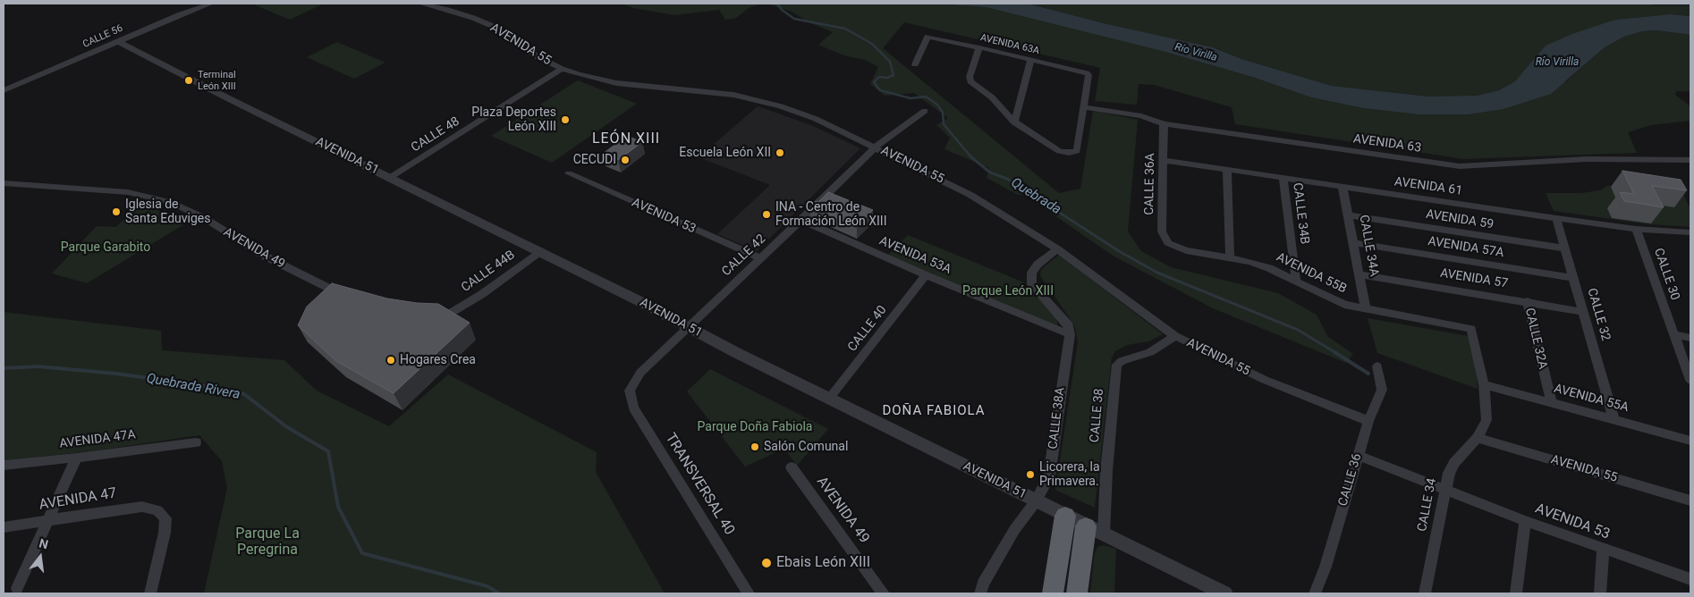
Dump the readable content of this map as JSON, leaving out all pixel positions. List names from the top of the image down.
{
  "streets": {
    "street": [
      "CALLE 56",
      "AVENIDA 55",
      "AVENIDA 63A",
      "CALLE 48",
      "AVENIDA 63",
      "AVENIDA 51",
      "CALLE 36A",
      "AVENIDA 61",
      "CALLE 34B",
      "AVENIDA 53",
      "AVENIDA 59",
      "CALLE 34A",
      "AVENIDA 57A",
      "AVENIDA 49",
      "CALLE 42",
      "AVENIDA 53A",
      "CALLE 44B",
      "AVENIDA 55B",
      "CALLE 30",
      "AVENIDA 57",
      "CALLE 32",
      "CALLE 40",
      "CALLE 32A",
      "AVENIDA 55A",
      "CALLE 38",
      "CALLE 38A",
      "AVENIDA 47A",
      "CALLE 36",
      "TRANSVERSAL 40",
      "AVENIDA 47",
      "CALLE 34"
    ]
  },
  "crossings": [
    ["CALLE 56", "AVENIDA 51"],
    ["AVENIDA 55", "CALLE 48"],
    ["AVENIDA 55", "CALLE 42"],
    ["AVENIDA 55", "CALLE 38"],
    ["AVENIDA 55", "CALLE 36"],
    ["AVENIDA 55", "CALLE 34"],
    ["AVENIDA 63A", "AVENIDA 63"],
    ["CALLE 48", "AVENIDA 51"],
    ["AVENIDA 63", "CALLE 36A"],
    ["AVENIDA 51", "CALLE 42"],
    ["AVENIDA 51", "CALLE 44B"],
    ["AVENIDA 51", "CALLE 40"],
    ["AVENIDA 51", "CALLE 38"],
    ["AVENIDA 51", "CALLE 38A"],
    ["CALLE 36A", "AVENIDA 61"],
    ["CALLE 36A", "AVENIDA 55B"],
    ["AVENIDA 61", "CALLE 34B"],
    ["AVENIDA 61", "CALLE 34A"],
    ["AVENIDA 61", "CALLE 30"],
    ["AVENIDA 61", "CALLE 32"],
    ["CALLE 34B", "AVENIDA 55B"],
    ["AVENIDA 53", "CALLE 42"],
    ["AVENIDA 53", "CALLE 36"],
    ["AVENIDA 53", "CALLE 34"],
    ["AVENIDA 59", "CALLE 34A"],
    ["AVENIDA 59", "CALLE 32"],
    ["CALLE 34A", "AVENIDA 57A"],
    ["CALLE 34A", "AVENIDA 55B"],
    ["CALLE 34A", "AVENIDA 57"],
    ["AVENIDA 57A", "CALLE 32"],
    ["CALLE 42", "AVENIDA 53A"],
    ["CALLE 42", "TRANSVERSAL 40"],
    ["AVENIDA 53A", "CALLE 40"],
    ["AVENIDA 53A", "CALLE 38A"],
    ["AVENIDA 55B", "CALLE 34"],
    ["AVENIDA 57", "CALLE 32"],
    ["AVENIDA 57", "CALLE 32A"],
    ["CALLE 32", "AVENIDA 55A"],
    ["CALLE 32A", "AVENIDA 55A"],
    ["AVENIDA 55A", "CALLE 34"]
  ],
  "districts": ["LEÓN XIII", "DOÑA FABIOLA"],
  "water": ["Río Virilla", "Quebrada", "Quebrada Rivera"],
  "parks": [
    "Parque Garabito",
    "Parque León XIII",
    "Parque Doña Fabiola",
    "Parque La Peregrina"
  ],
  "places": [
    "Terminal León XIII",
    "Plaza Deportes León XIII",
    "Escuela León XII",
    "CECUDI",
    "Iglesia de Santa Eduviges",
    "INA - Centro de Formación León XIII",
    "Hogares Crea",
    "Salón Comunal",
    "Licorera, la Primavera.",
    "Ebais León XIII"
  ],
  "north": "top"
}
